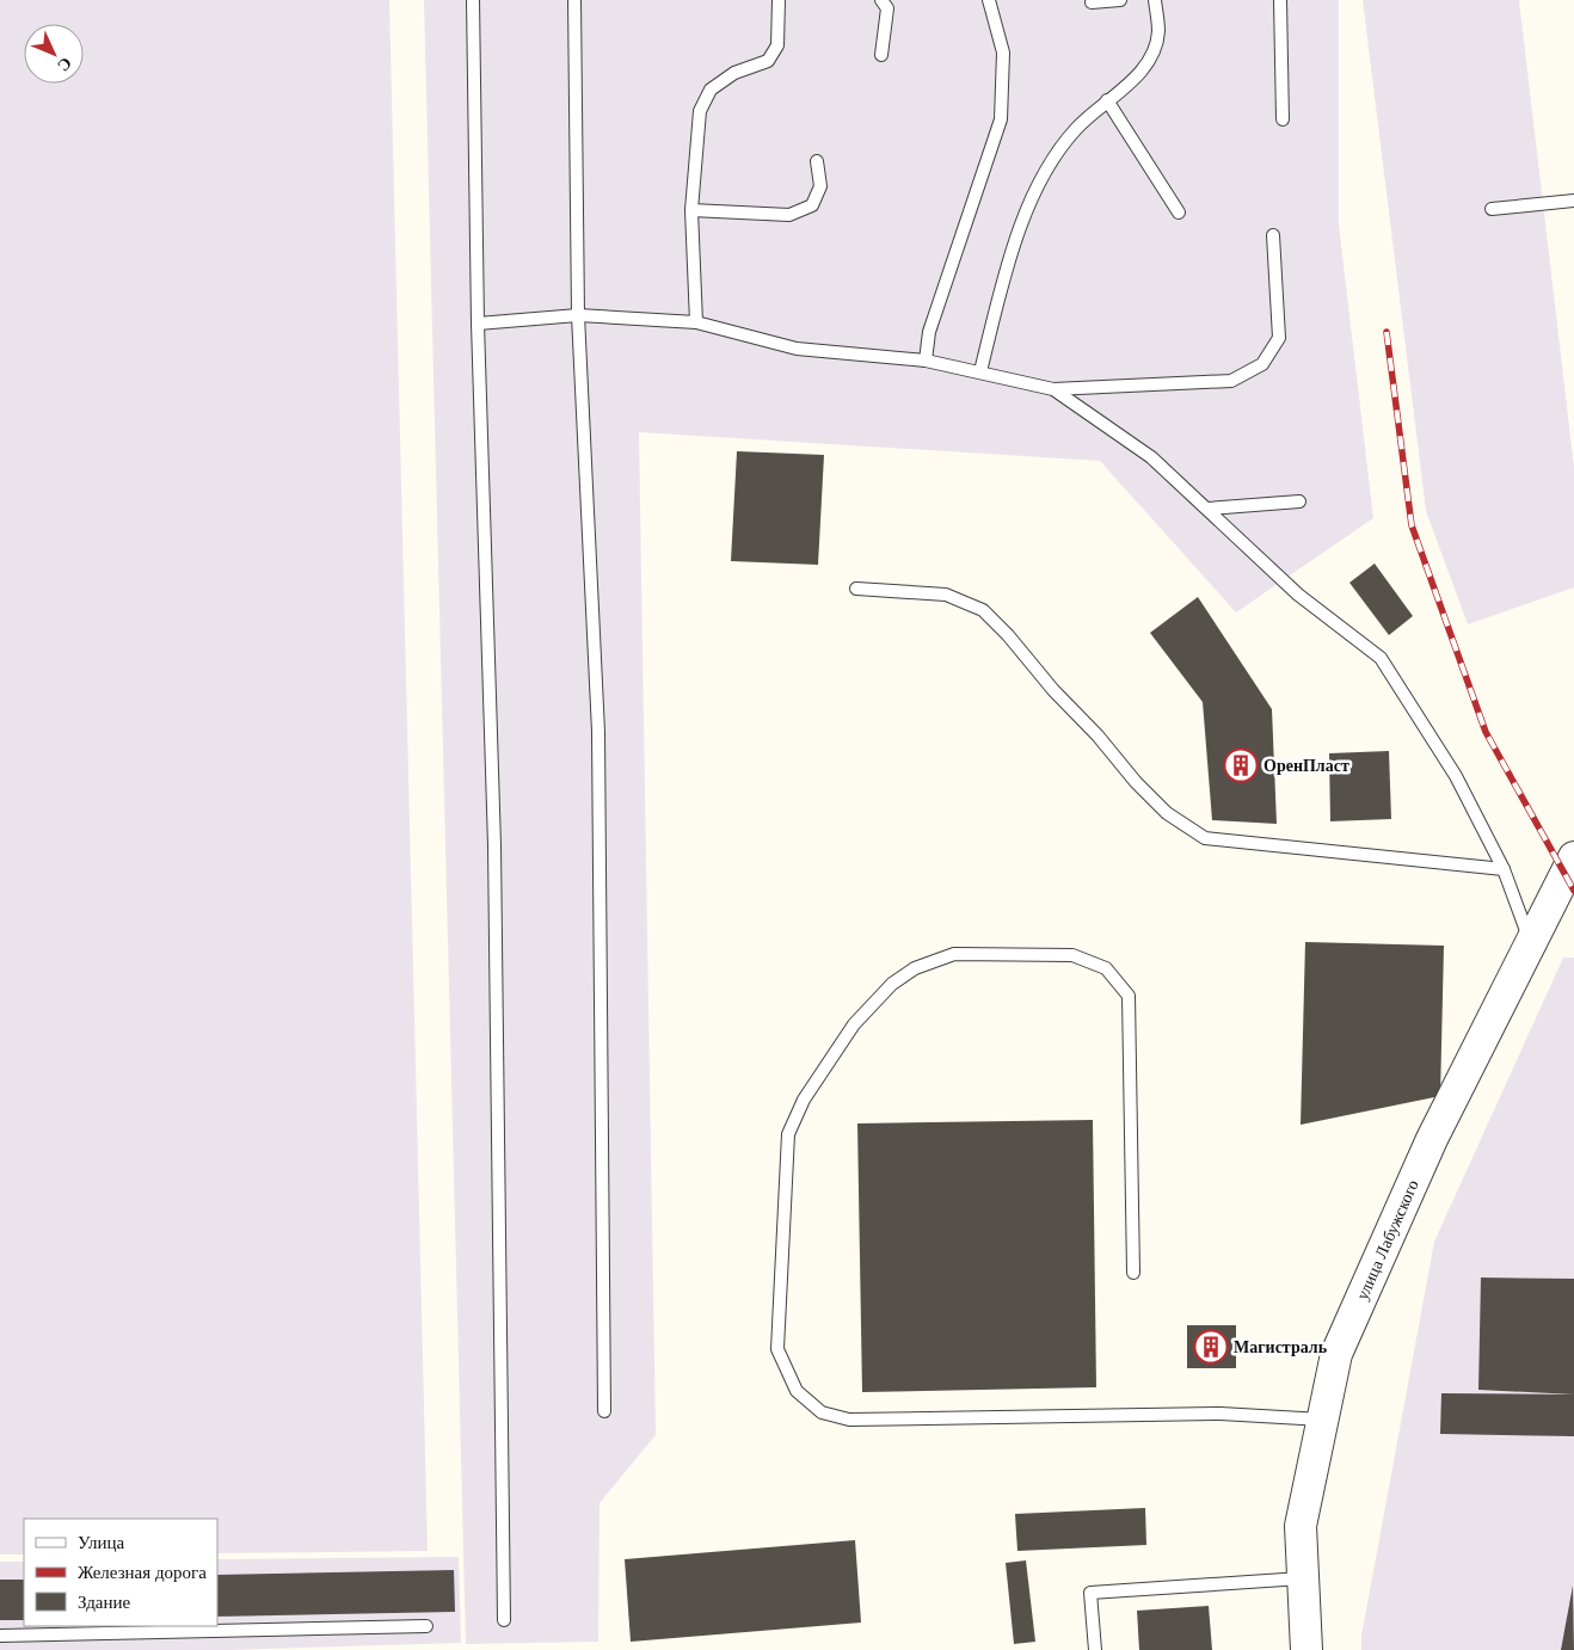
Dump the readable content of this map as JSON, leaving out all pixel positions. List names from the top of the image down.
{
  "streets": {
    "street": ["улица Лабужского"]
  },
  "places": {
    "building": ["ОренПласт", "Магистраль"]
  },
  "legend": ["Улица", "Железная дорога", "Здание"],
  "north": "bottom right"
}
